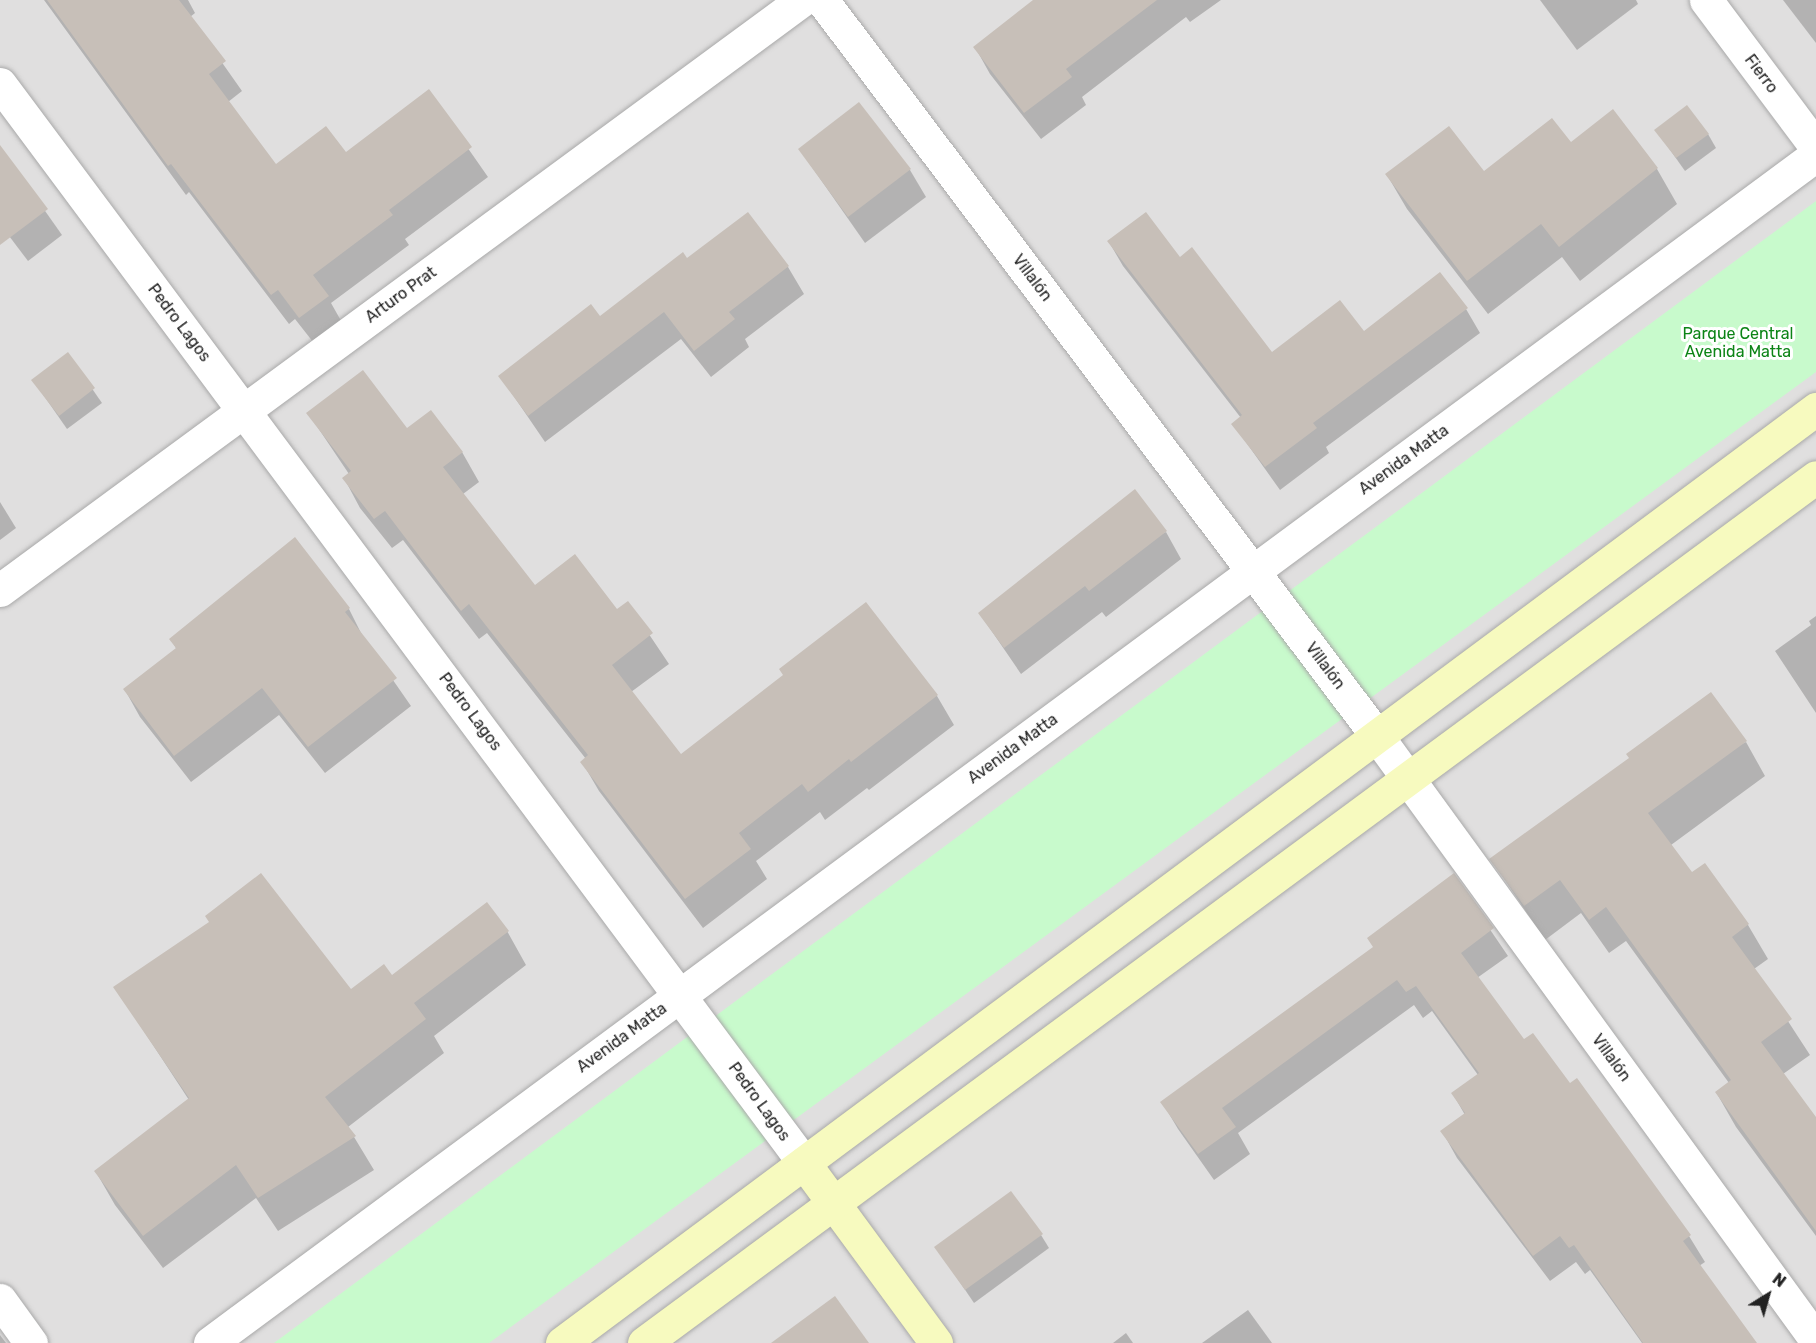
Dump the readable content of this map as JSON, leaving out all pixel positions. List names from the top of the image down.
{
  "streets": {
    "main road": ["Pedro Lagos"],
    "street": [
      "Fierro",
      "Villalón",
      "Arturo Prat",
      "Avenida Matta"
    ]
  },
  "crossings": [
    ["Villalón", "Avenida Matta"],
    ["Arturo Prat", "Pedro Lagos"],
    ["Pedro Lagos", "Avenida Matta"]
  ],
  "parks": ["Parque Central Avenida Matta"],
  "north": "top right"
}
